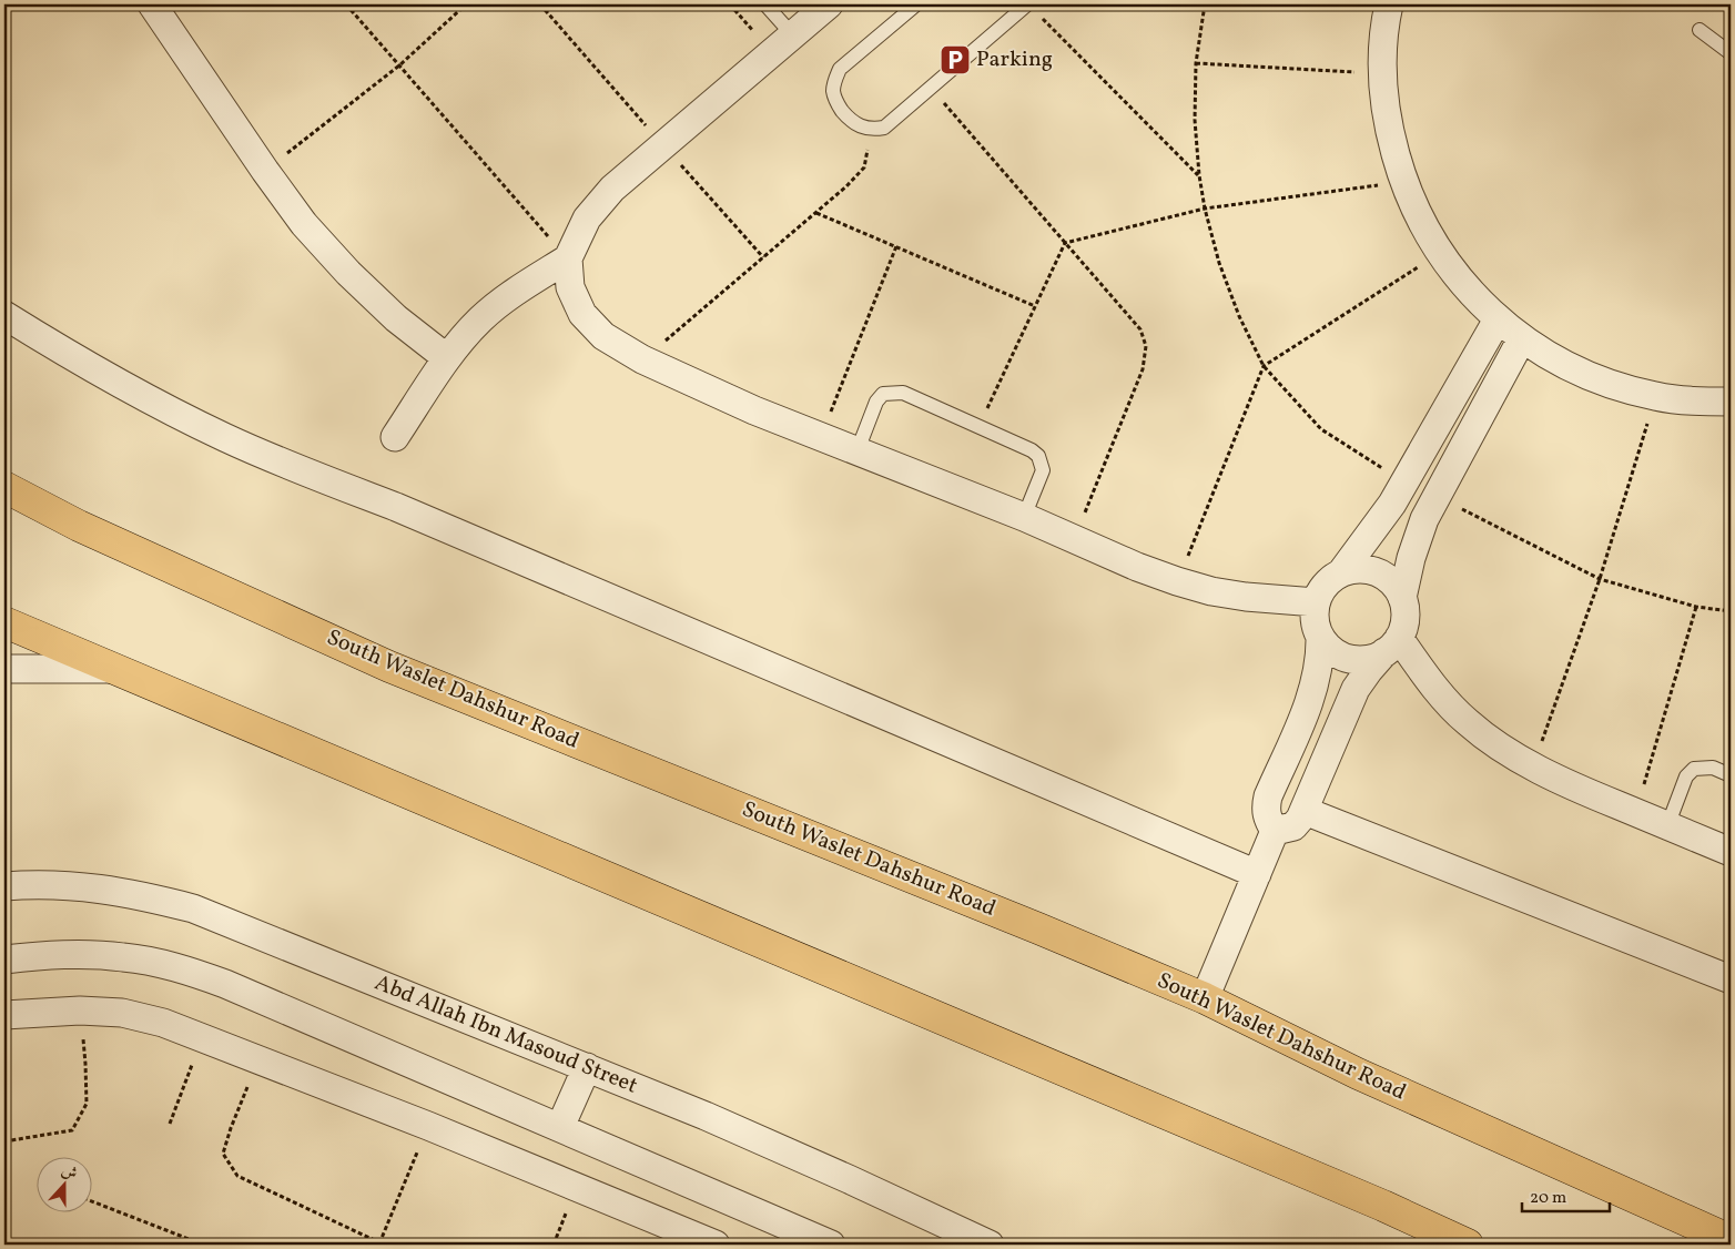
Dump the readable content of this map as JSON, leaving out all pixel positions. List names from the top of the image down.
{
  "streets": {
    "highway": ["South Waslet Dahshur Road"],
    "street": ["Abd Allah Ibn Masoud Street"]
  },
  "places": {
    "parking": ["Parking"]
  },
  "scale_bar": "20 m",
  "north": "top"
}
